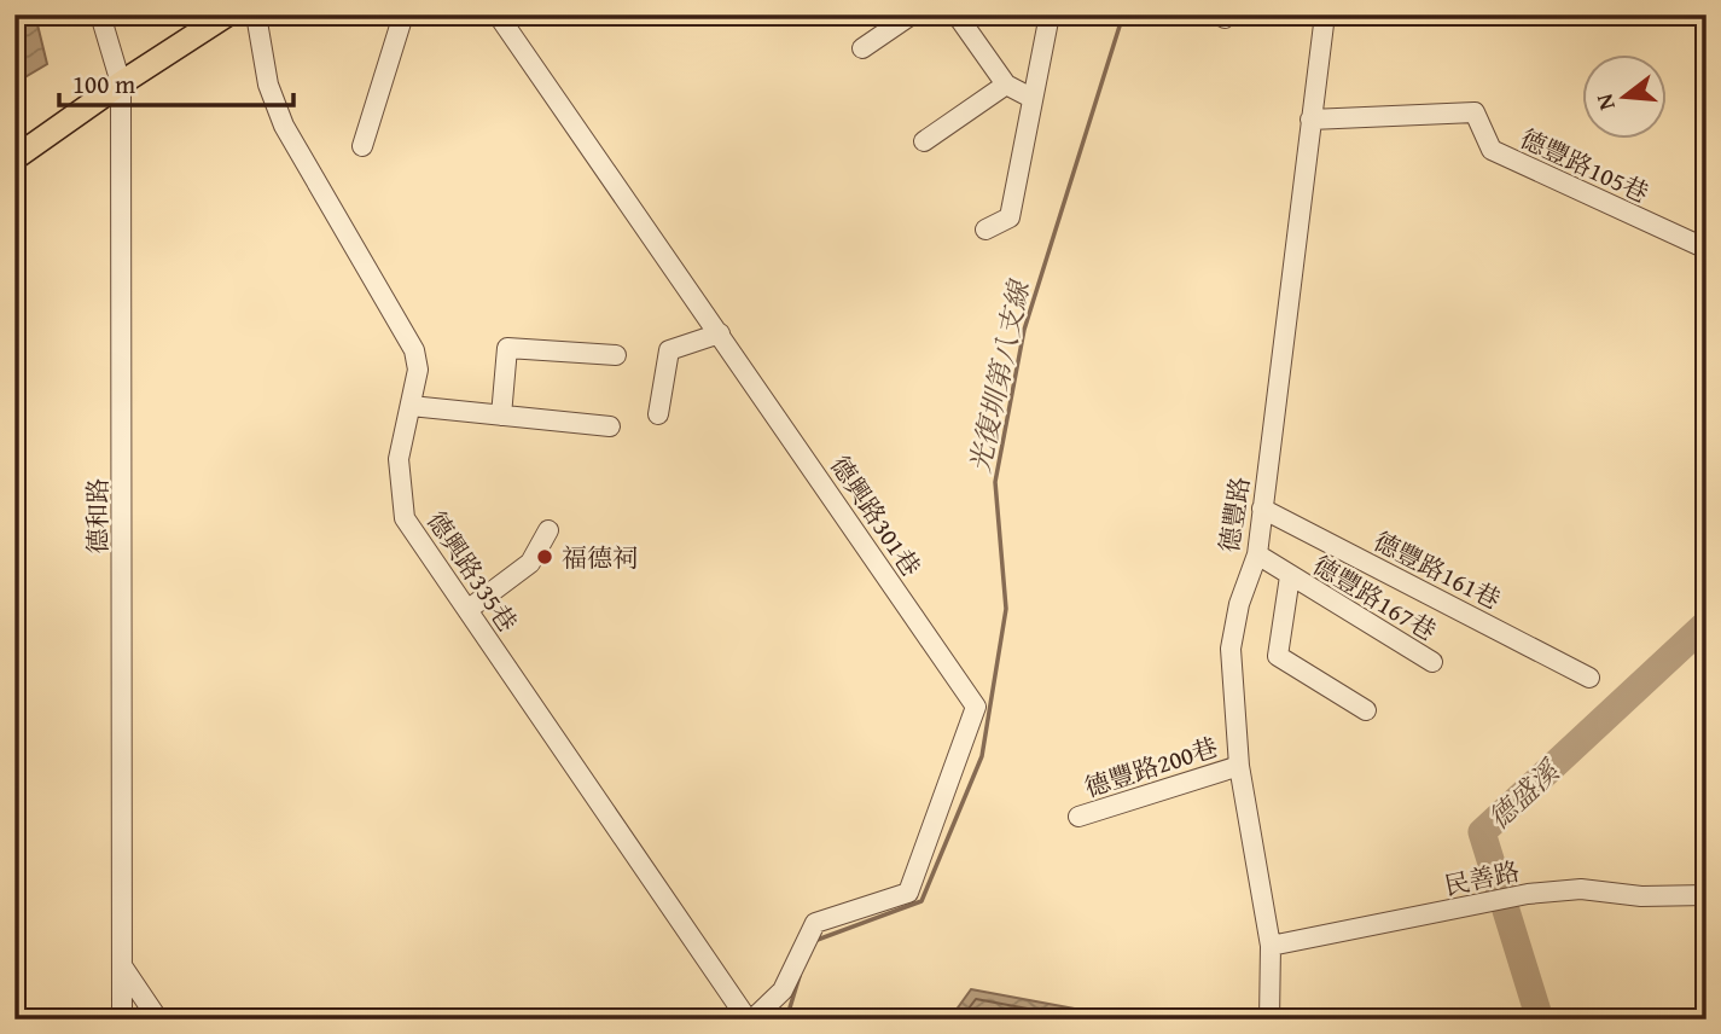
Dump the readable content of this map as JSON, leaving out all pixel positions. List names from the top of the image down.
{
  "streets": {
    "street": [
      "德豐路105巷",
      "德豐路",
      "德和路",
      "德興路301巷",
      "德豐路161巷",
      "德興路335巷",
      "德豐路167巷",
      "德豐路200巷",
      "民善路"
    ]
  },
  "crossings": [
    ["德豐路105巷", "德豐路"],
    ["德豐路", "德豐路161巷"],
    ["德豐路", "德豐路167巷"],
    ["德豐路", "德豐路200巷"],
    ["德豐路", "民善路"],
    ["德興路301巷", "德興路335巷"]
  ],
  "water": ["光復圳第八支線", "德盛溪"],
  "places": ["福德祠"],
  "scale_bar": "100 m",
  "north": "left"
}
